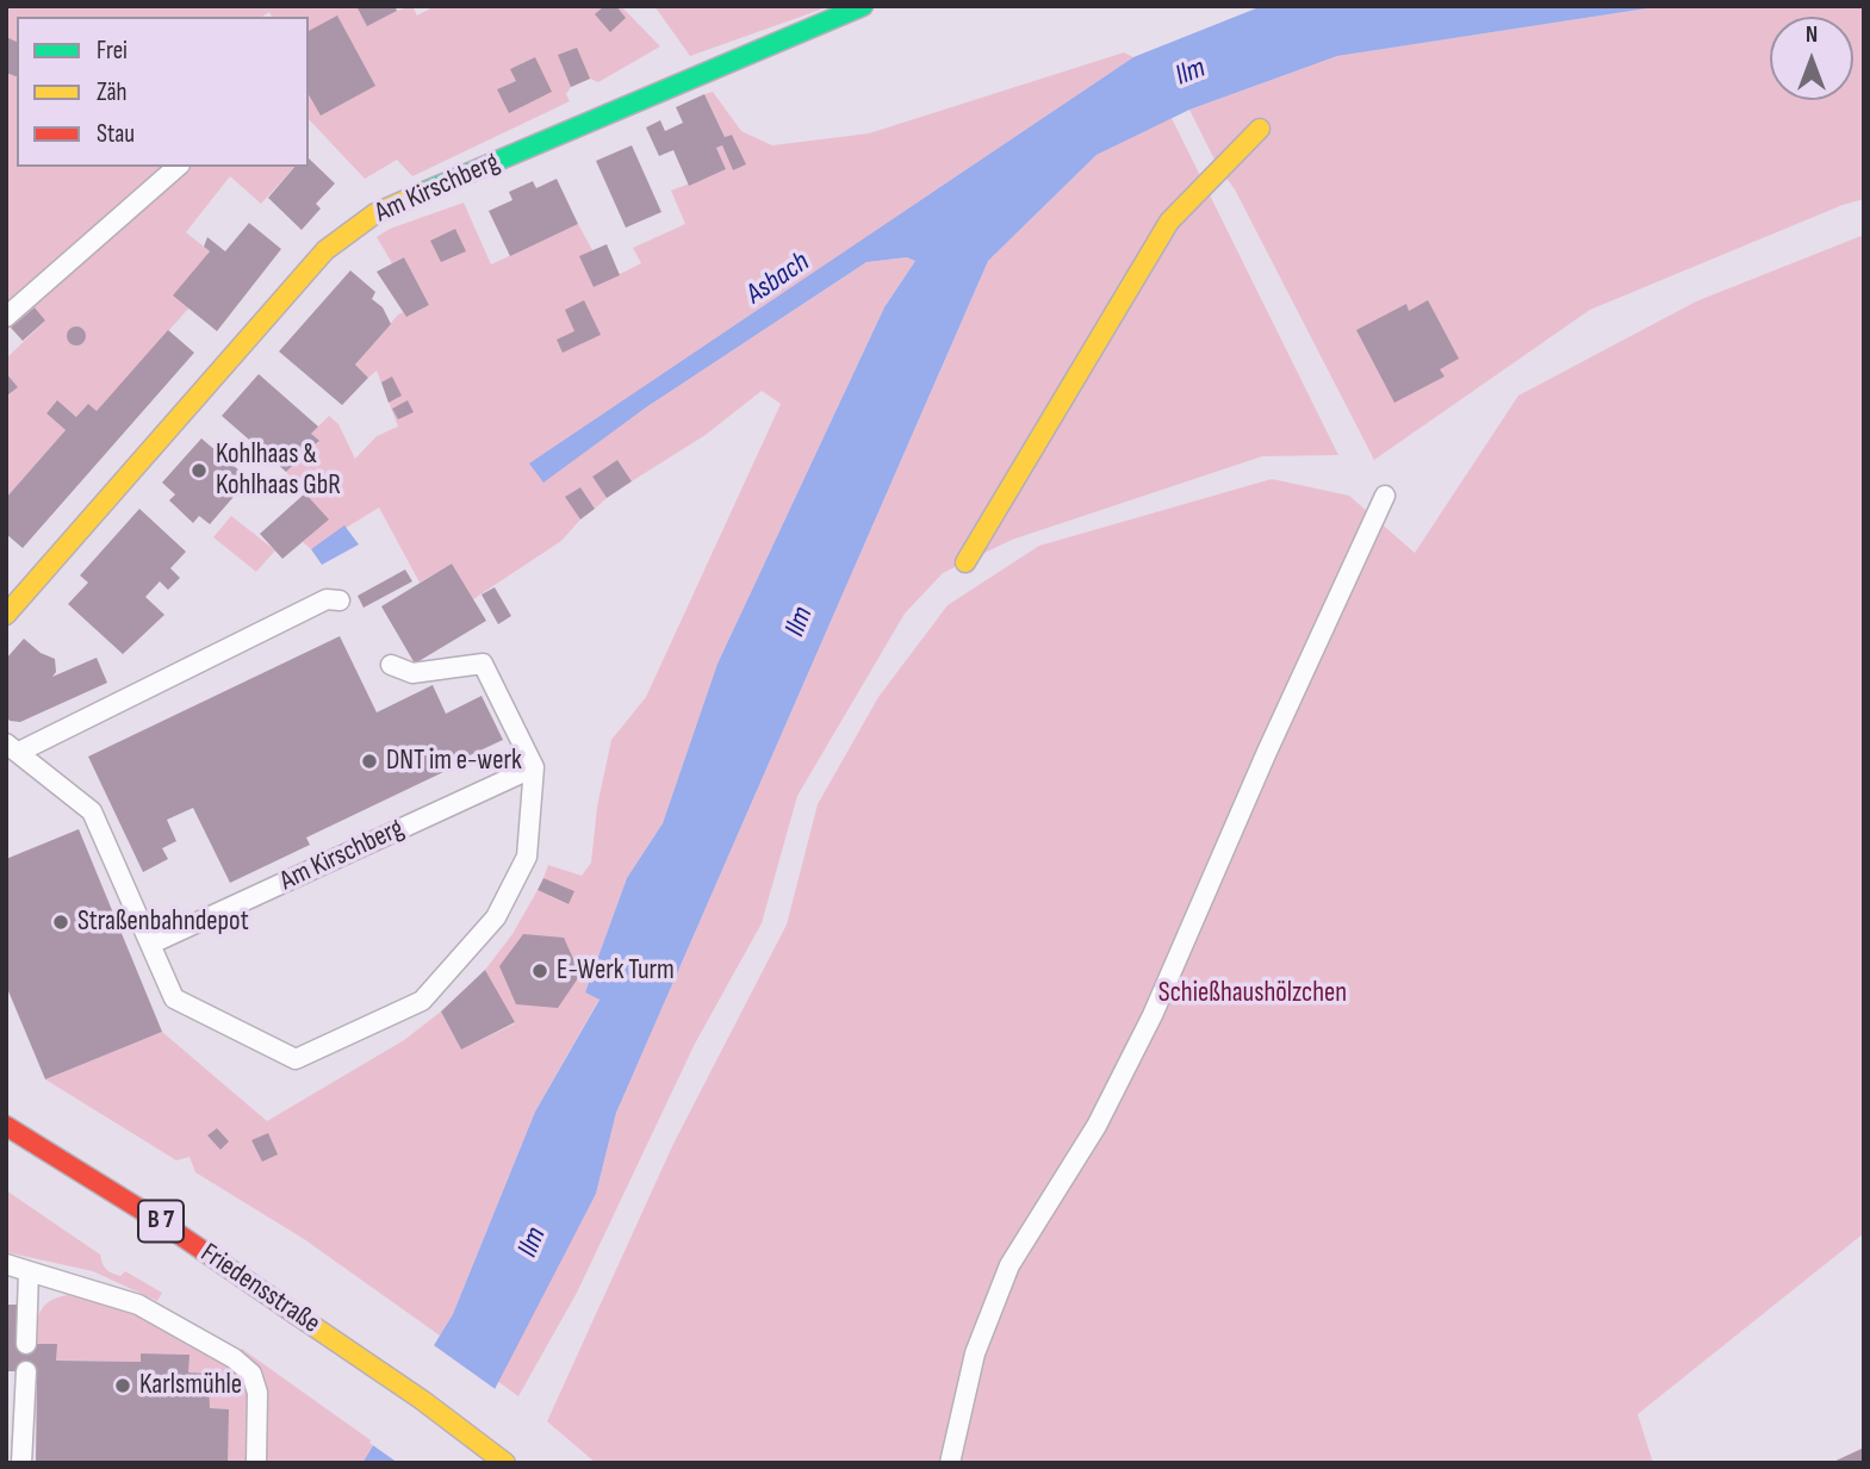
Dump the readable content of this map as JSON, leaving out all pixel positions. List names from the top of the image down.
{
  "streets": {
    "street": ["Am Kirschberg", "B 7", "Friedensstraße"]
  },
  "water": ["Ilm", "Asbach"],
  "parks": ["Schießhaushölzchen"],
  "places": [
    "Kohlhaas & Kohlhaas GbR",
    "DNT im e-werk",
    "Straßenbahndepot",
    "E-Werk Turm",
    "Karlsmühle"
  ],
  "legend": ["Frei", "Zäh", "Stau"],
  "north": "top"
}
